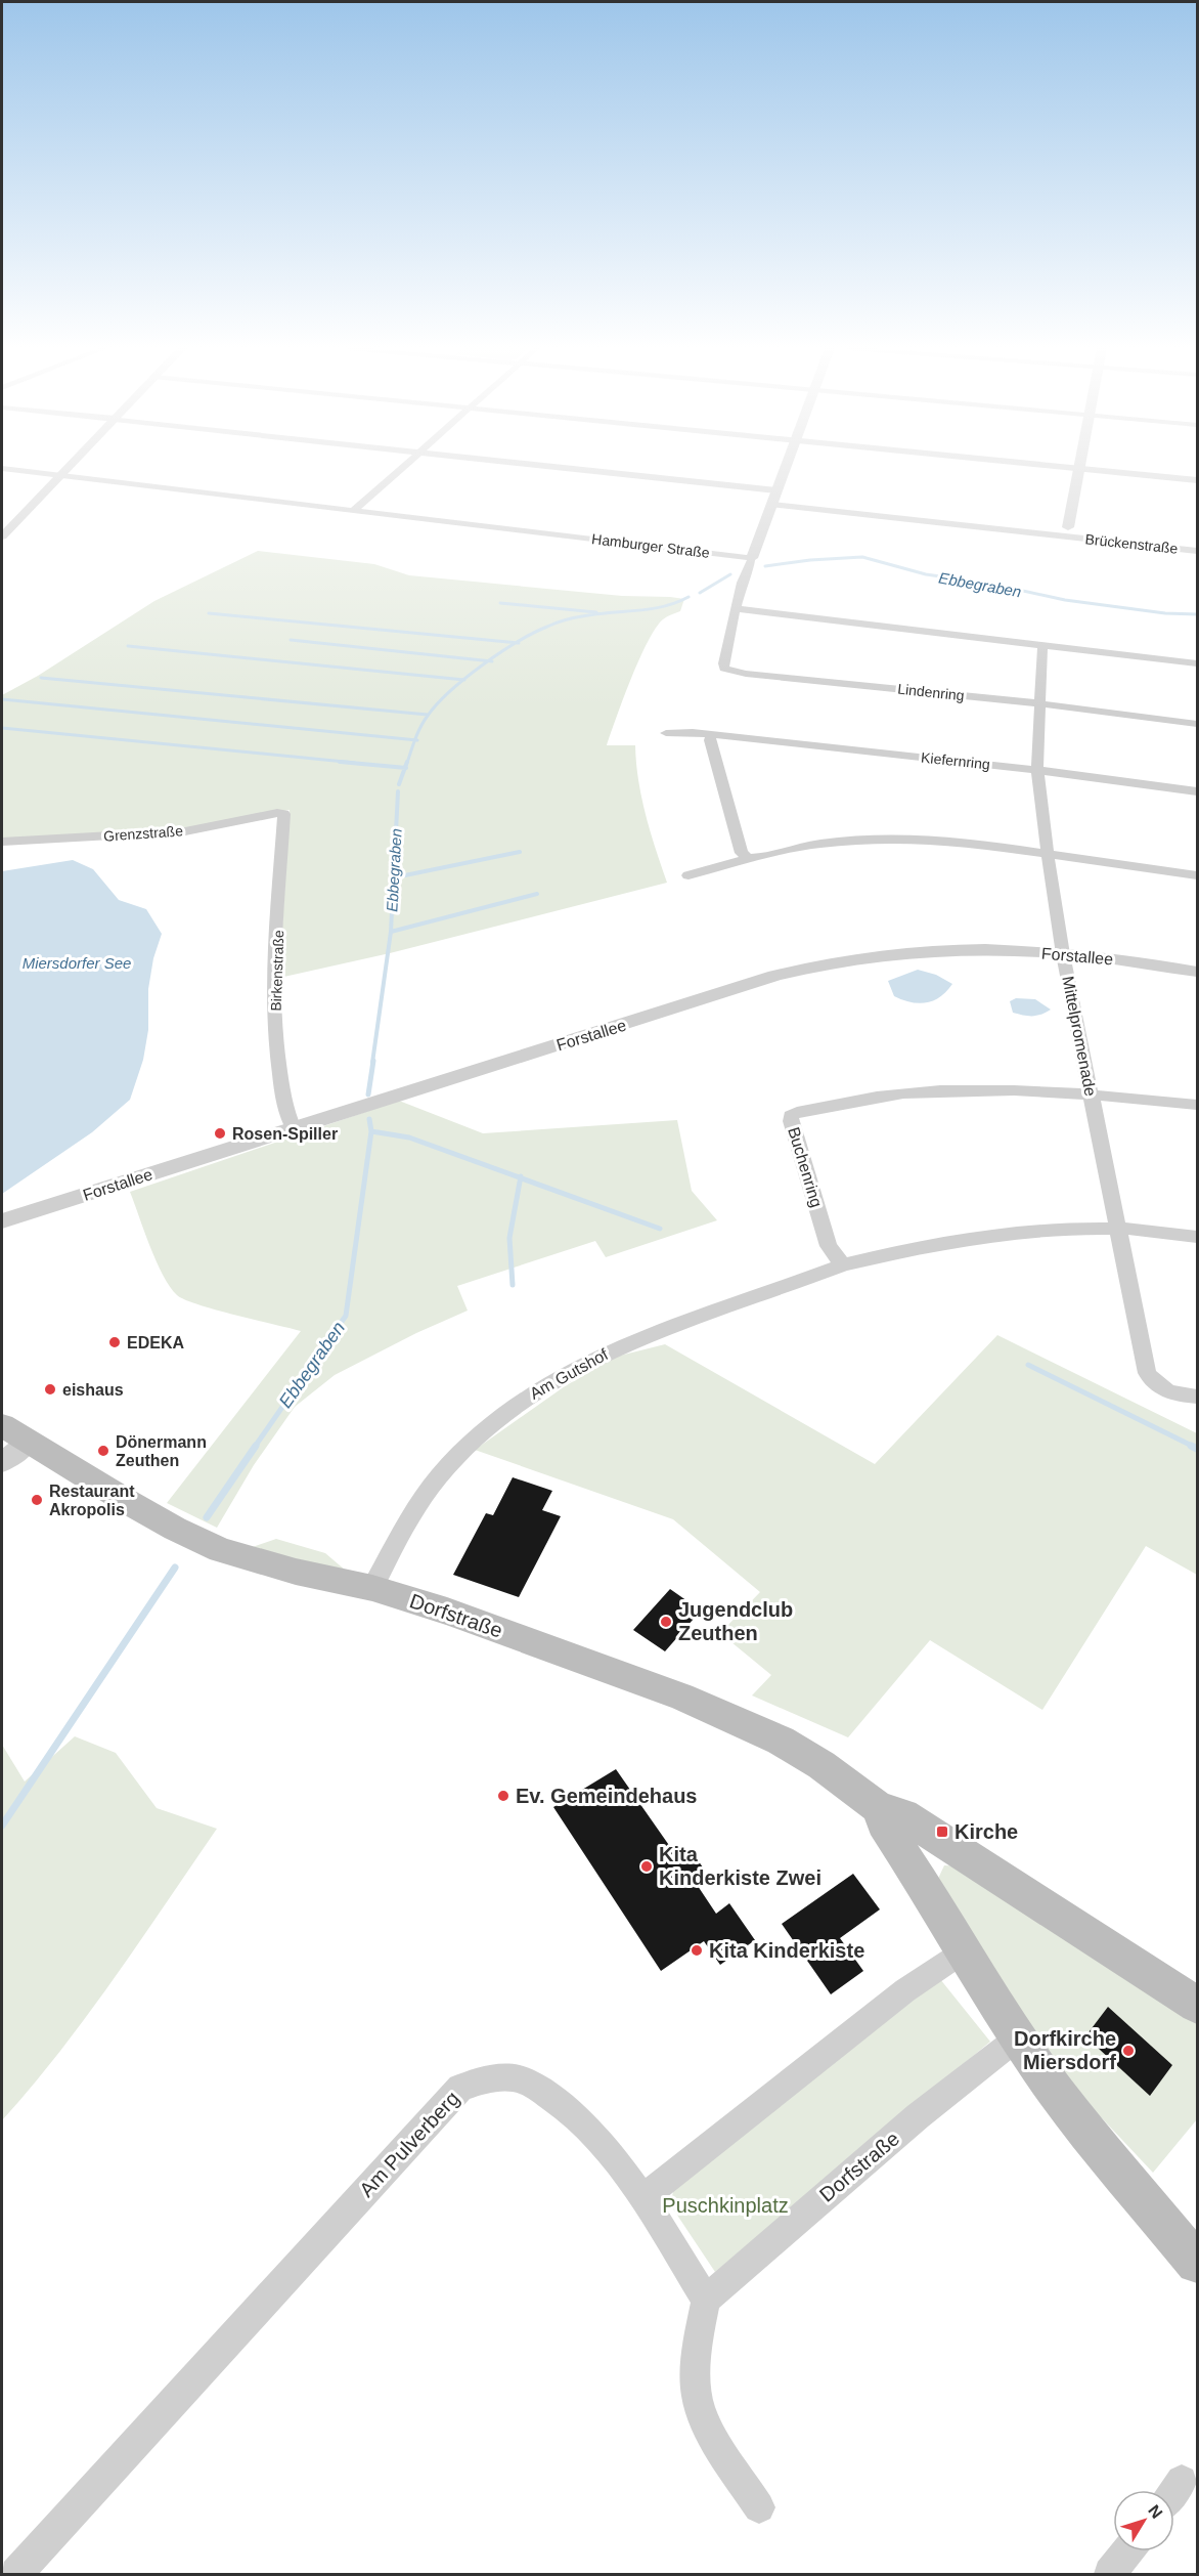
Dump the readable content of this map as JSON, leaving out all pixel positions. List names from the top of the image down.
{
  "streets": {
    "main road": ["Dorfstraße"],
    "street": [
      "Brückenstraße",
      "Hamburger Straße",
      "Lindenring",
      "Kiefernring",
      "Grenzstraße",
      "Forstallee",
      "Birkenstraße",
      "Mittelpromenade",
      "Buchenring",
      "Am Gutshof",
      "Am Pulverberg"
    ]
  },
  "crossings": [
    ["Hamburger Straße", "Lindenring"],
    ["Lindenring", "Mittelpromenade"],
    ["Kiefernring", "Mittelpromenade"],
    ["Grenzstraße", "Birkenstraße"],
    ["Forstallee", "Birkenstraße"],
    ["Forstallee", "Mittelpromenade"],
    ["Mittelpromenade", "Buchenring"],
    ["Buchenring", "Am Gutshof"],
    ["Am Gutshof", "Dorfstraße"],
    ["Dorfstraße", "Am Pulverberg"]
  ],
  "water": ["Ebbegraben", "Miersdorfer See"],
  "parks": ["Puschkinplatz"],
  "places": {
    "other": [
      "Rosen-Spiller",
      "EDEKA",
      "eishaus",
      "Dönermann Zeuthen",
      "Restaurant Akropolis",
      "Jugendclub Zeuthen",
      "Ev. Gemeindehaus",
      "Kita Kinderkiste Zwei",
      "Kita Kinderkiste",
      "Dorfkirche Miersdorf"
    ],
    "transit": ["Kirche"]
  },
  "north": "top right"
}
